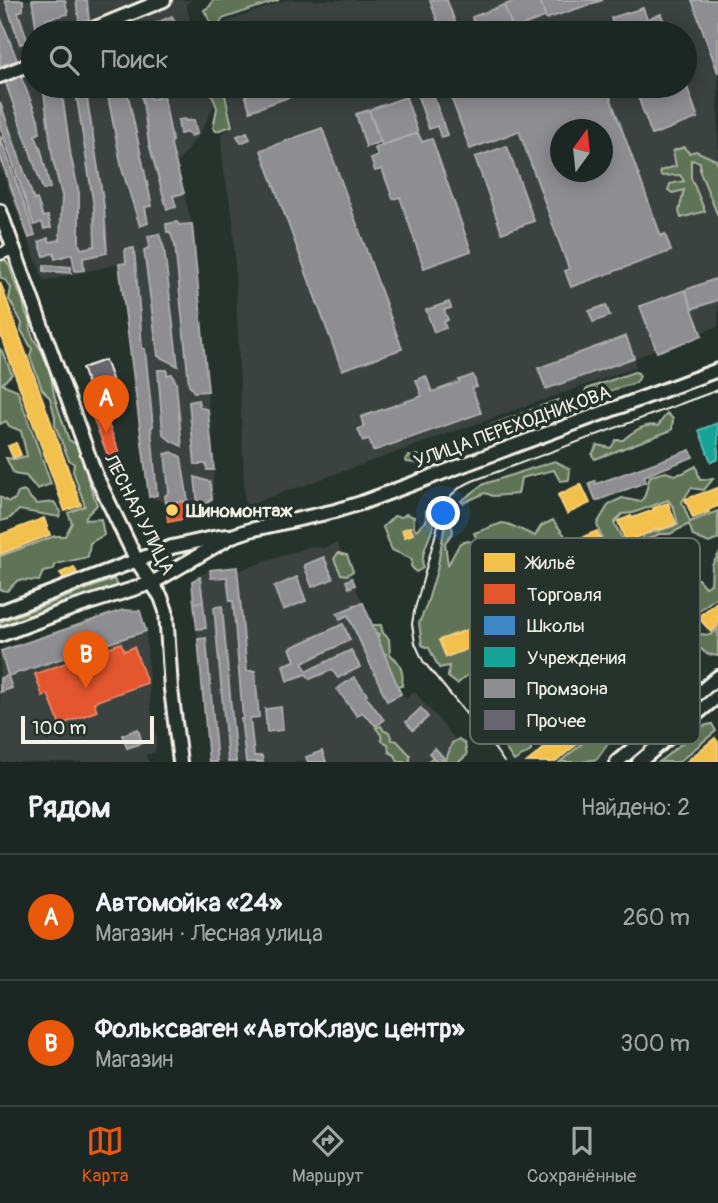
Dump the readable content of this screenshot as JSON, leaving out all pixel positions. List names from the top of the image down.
{
  "streets": {
    "main road": ["УЛИЦА ПЕРЕХОДНИКОВА", "ЛЕСНАЯ УЛИЦА"]
  },
  "places": ["Шиномонтаж"],
  "legend": [
    "Жильё",
    "Торговля",
    "Школы",
    "Учреждения",
    "Промзона",
    "Прочее"
  ],
  "scale_bar": "100 m",
  "north": "top",
  "page": {
    "search": "Поиск",
    "pins": ["A", "B"],
    "scale": "100 m",
    "heading": ["Рядом", "Найдено: 2"],
    "list": [
      {
        "mark": "A",
        "name": "Автомойка «24»",
        "note": "Магазин · Лесная улица",
        "value": "260 m"
      },
      {
        "mark": "B",
        "name": "Фольксваген «АвтоКлаус центр»",
        "note": "Магазин",
        "value": "300 m"
      }
    ],
    "nav": ["Карта", "Маршрут", "Сохранённые"]
  }
}
